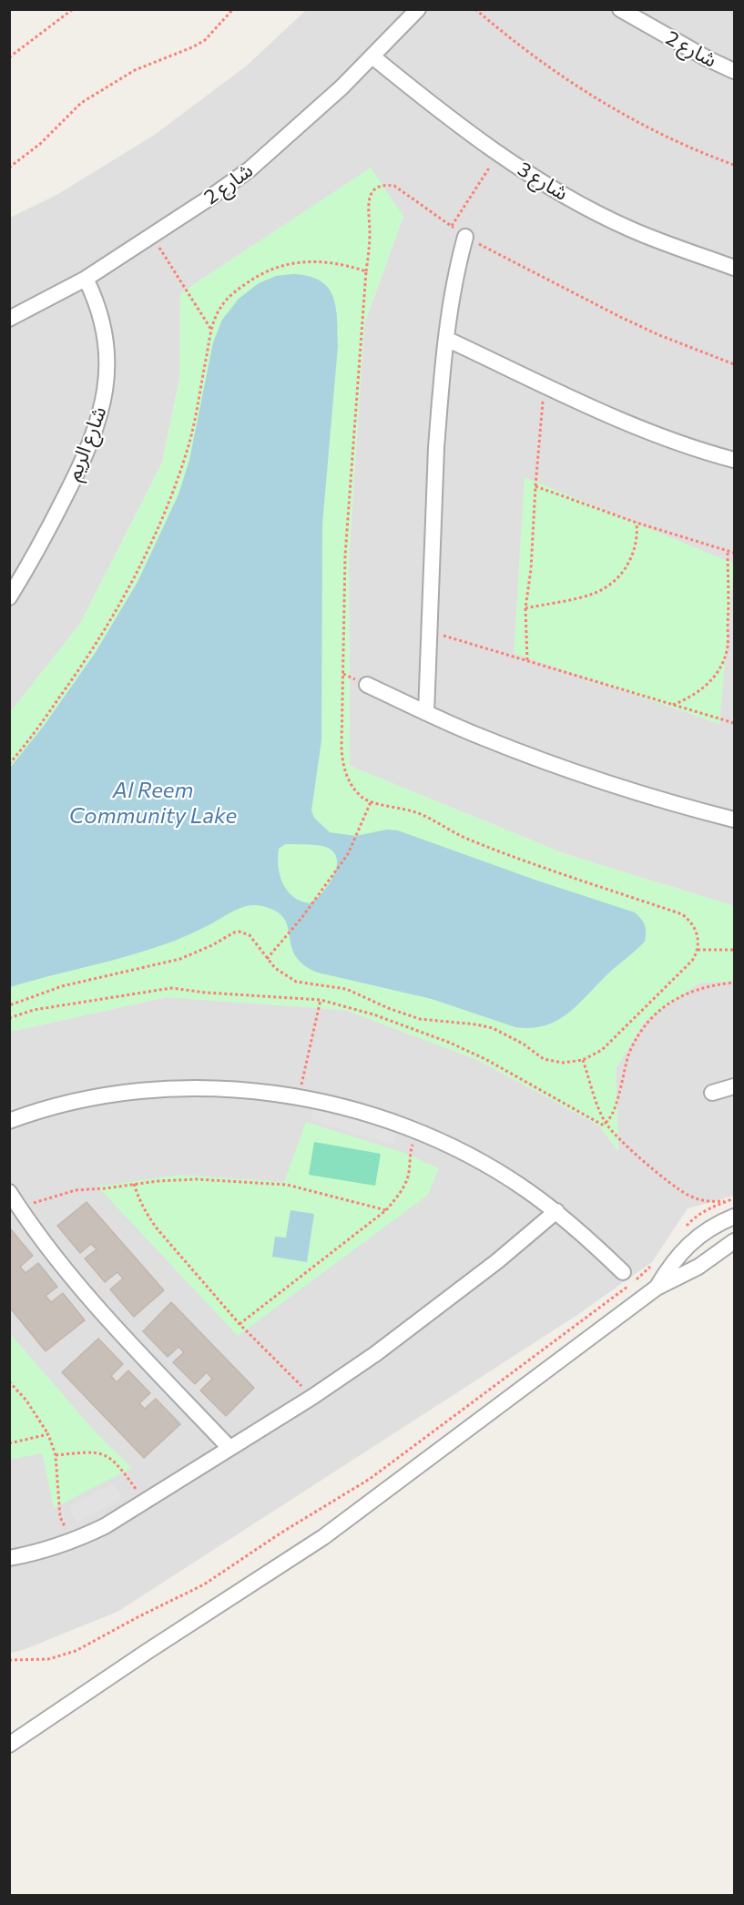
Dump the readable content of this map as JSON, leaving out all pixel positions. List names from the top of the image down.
{
  "streets": {
    "street": ["شارع 2", "شارع 3", "شارع الريم"]
  },
  "crossings": [
    ["شارع 2", "شارع 3"],
    ["شارع 2", "شارع الريم"]
  ],
  "water": ["Al Reem Community Lake"]
}
